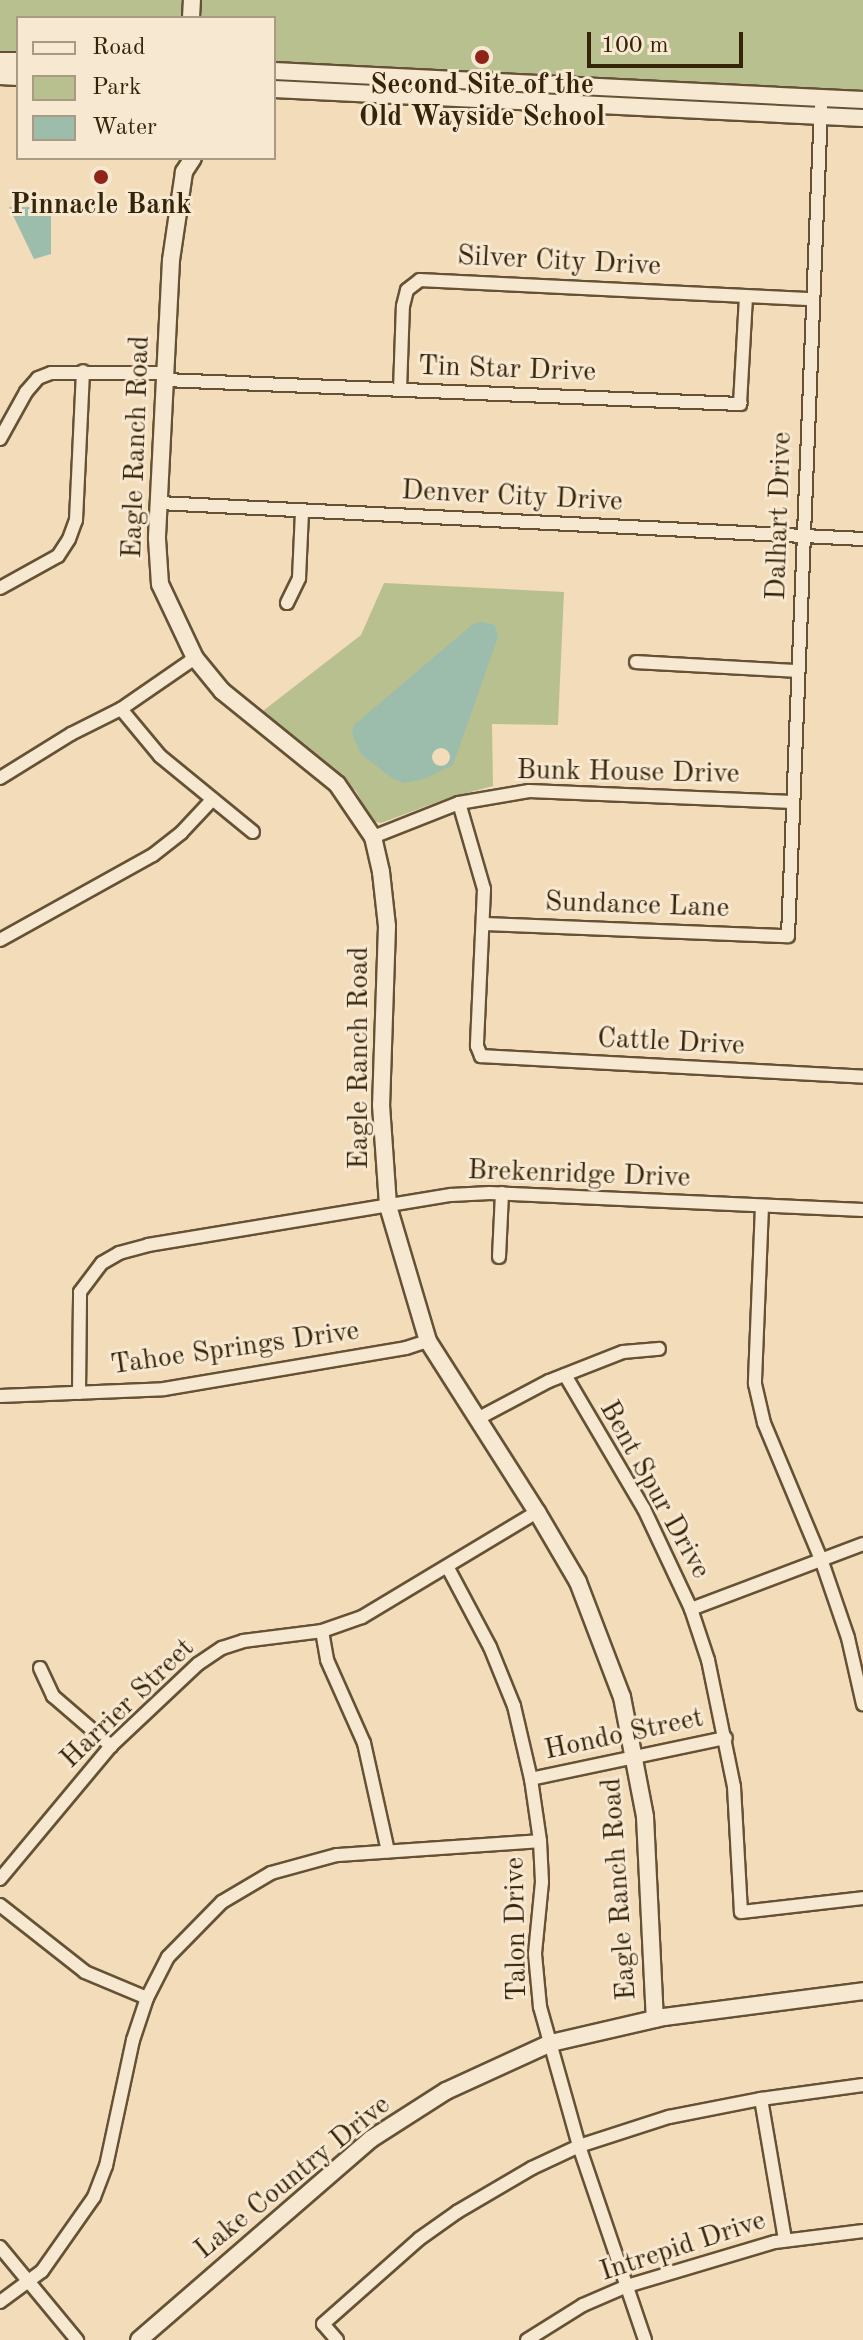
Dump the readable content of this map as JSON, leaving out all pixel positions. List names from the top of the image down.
{
  "streets": {
    "street": [
      "Silver City Drive",
      "Tin Star Drive",
      "Eagle Ranch Road",
      "Denver City Drive",
      "Dalhart Drive",
      "Bunk House Drive",
      "Sundance Lane",
      "Cattle Drive",
      "Brekenridge Drive",
      "Tahoe Springs Drive",
      "Bent Spur Drive",
      "Harrier Street",
      "Hondo Street",
      "Talon Drive",
      "Lake Country Drive",
      "Intrepid Drive"
    ]
  },
  "crossings": [
    ["Silver City Drive", "Tin Star Drive"],
    ["Silver City Drive", "Dalhart Drive"],
    ["Tin Star Drive", "Eagle Ranch Road"],
    ["Eagle Ranch Road", "Denver City Drive"],
    ["Eagle Ranch Road", "Bunk House Drive"],
    ["Eagle Ranch Road", "Brekenridge Drive"],
    ["Eagle Ranch Road", "Tahoe Springs Drive"],
    ["Eagle Ranch Road", "Harrier Street"],
    ["Eagle Ranch Road", "Hondo Street"],
    ["Eagle Ranch Road", "Lake Country Drive"],
    ["Denver City Drive", "Dalhart Drive"],
    ["Dalhart Drive", "Bunk House Drive"],
    ["Dalhart Drive", "Sundance Lane"],
    ["Sundance Lane", "Cattle Drive"],
    ["Brekenridge Drive", "Tahoe Springs Drive"],
    ["Bent Spur Drive", "Hondo Street"],
    ["Harrier Street", "Talon Drive"],
    ["Hondo Street", "Talon Drive"],
    ["Talon Drive", "Lake Country Drive"],
    ["Talon Drive", "Intrepid Drive"]
  ],
  "places": ["Second Site of the Old Wayside School", "Pinnacle Bank"],
  "legend": ["Road", "Park", "Water"],
  "scale_bar": "100 m"
}
